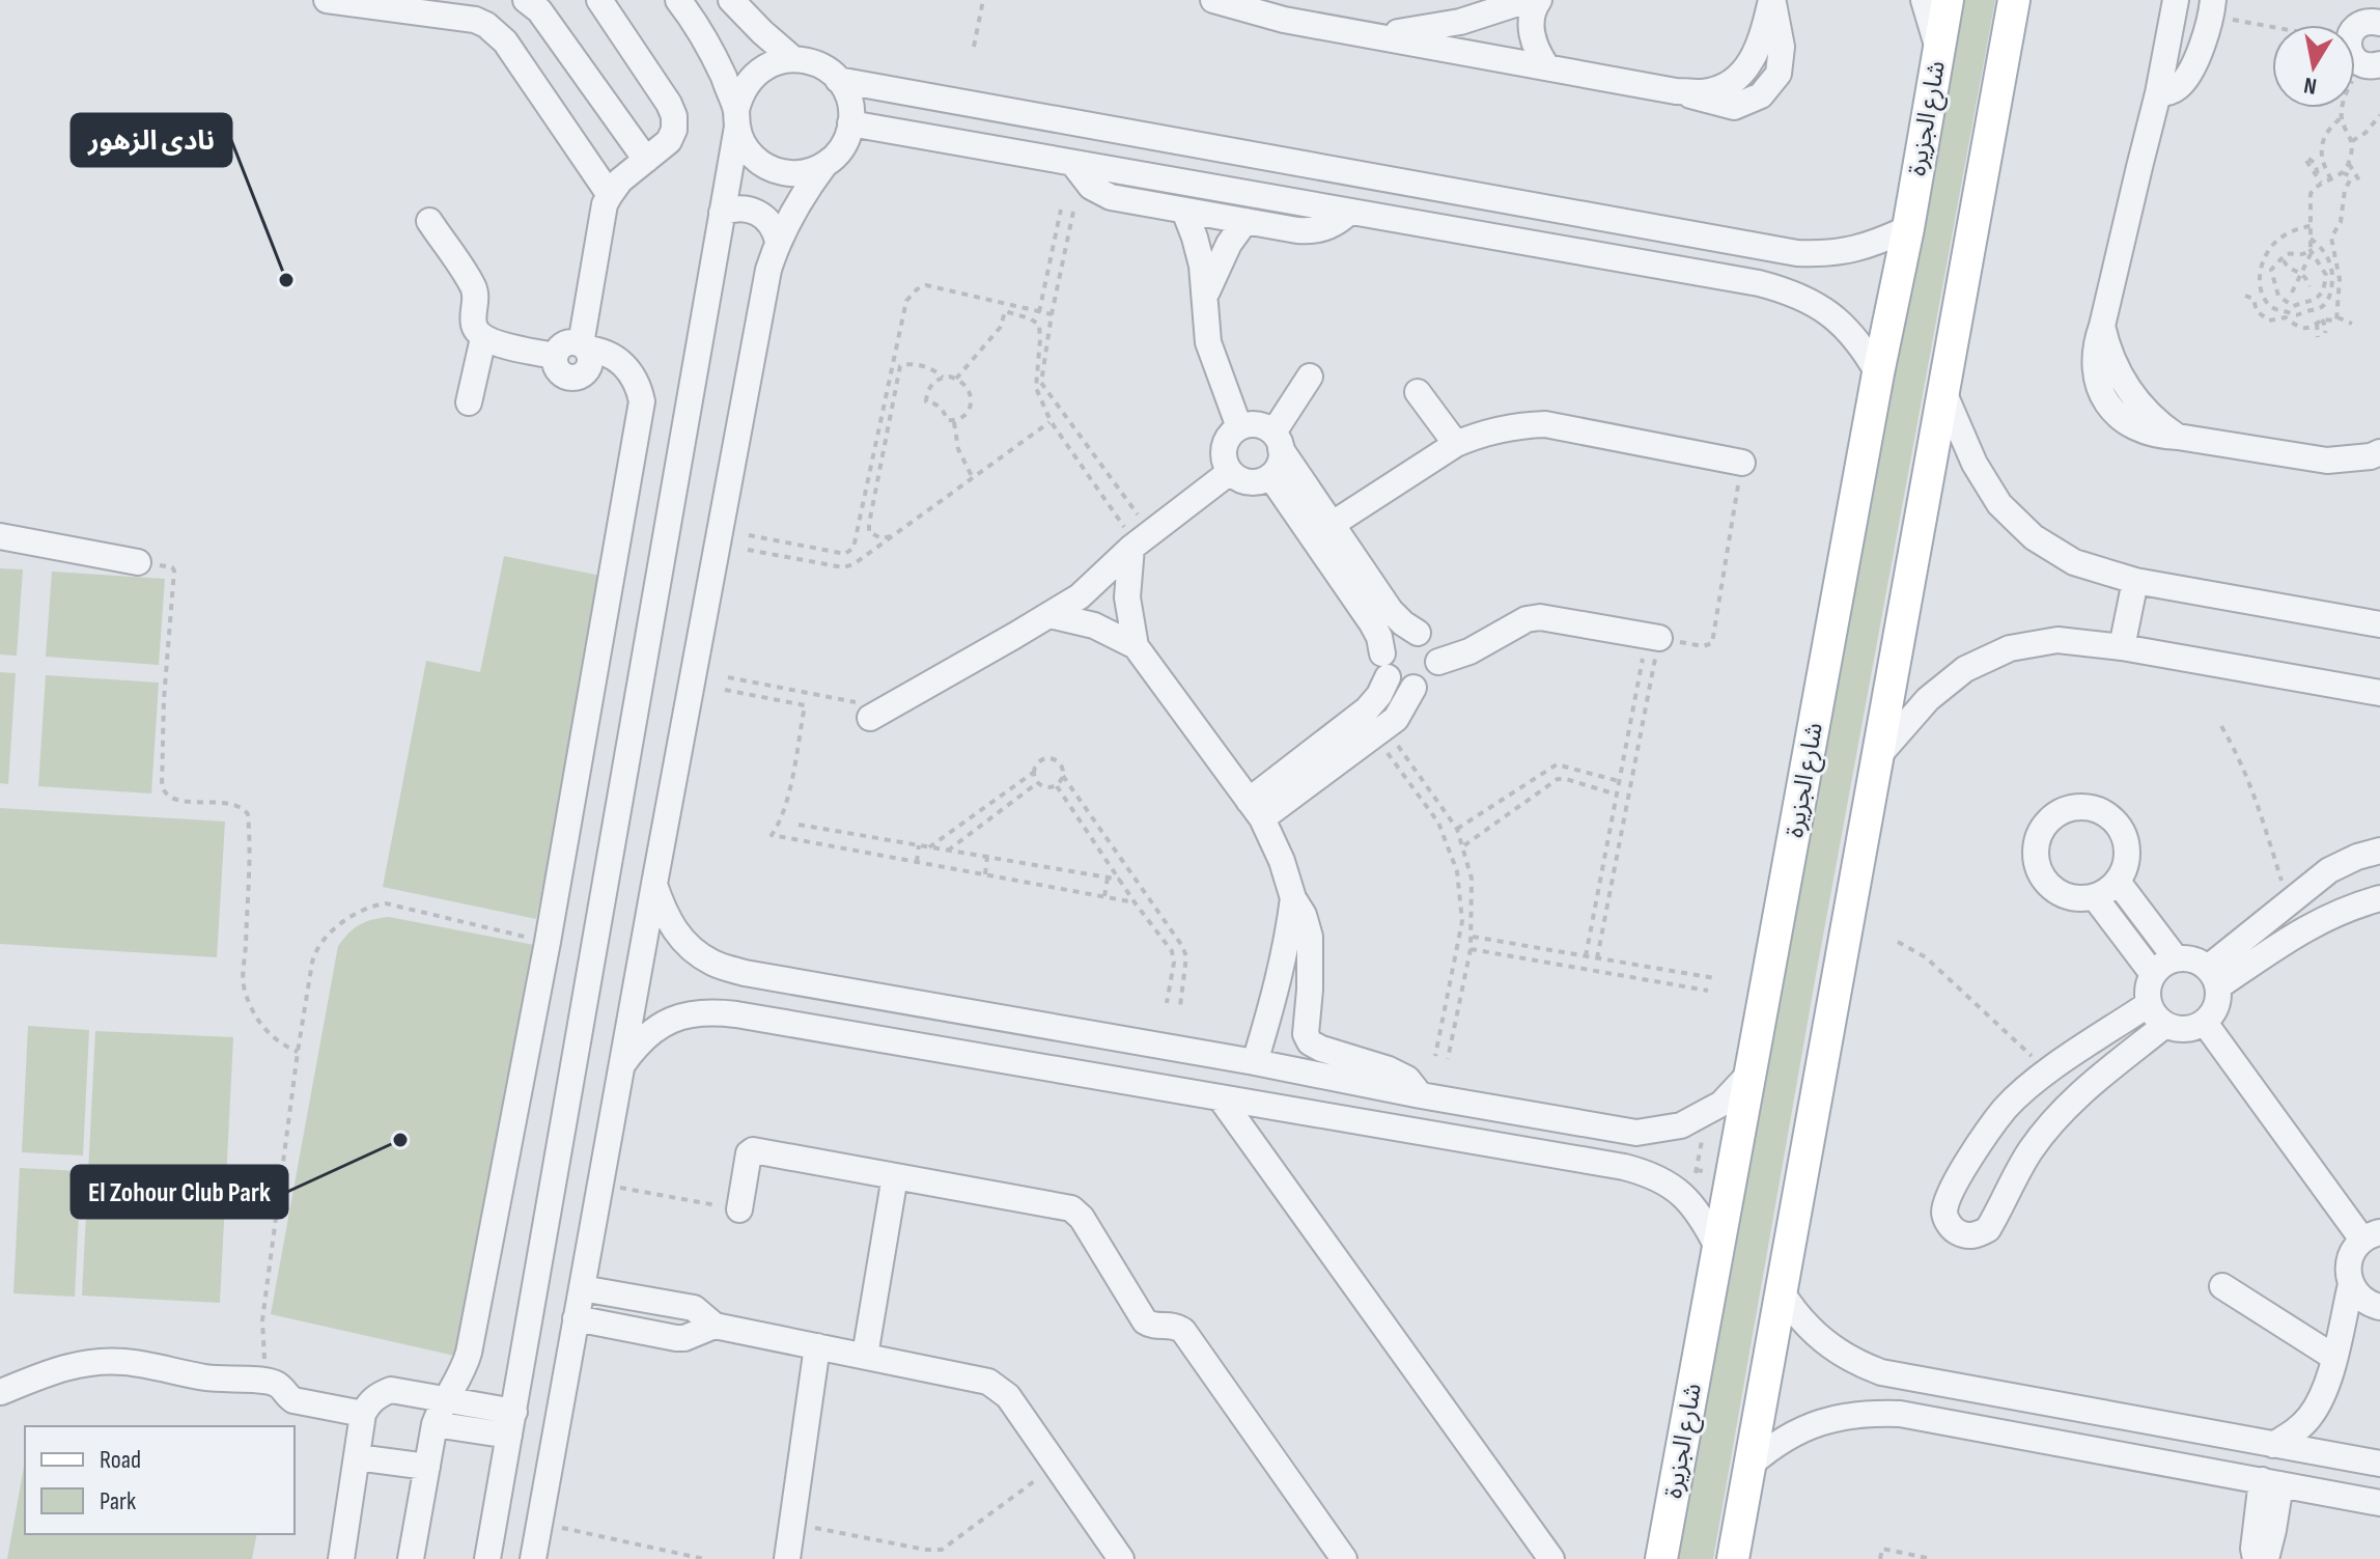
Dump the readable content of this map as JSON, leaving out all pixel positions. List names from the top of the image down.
{
  "streets": {
    "main road": ["شارع الجزيرة"]
  },
  "places": ["نادى الزهور", "El Zohour Club Park"],
  "legend": ["Road", "Park"],
  "north": "bottom"
}
